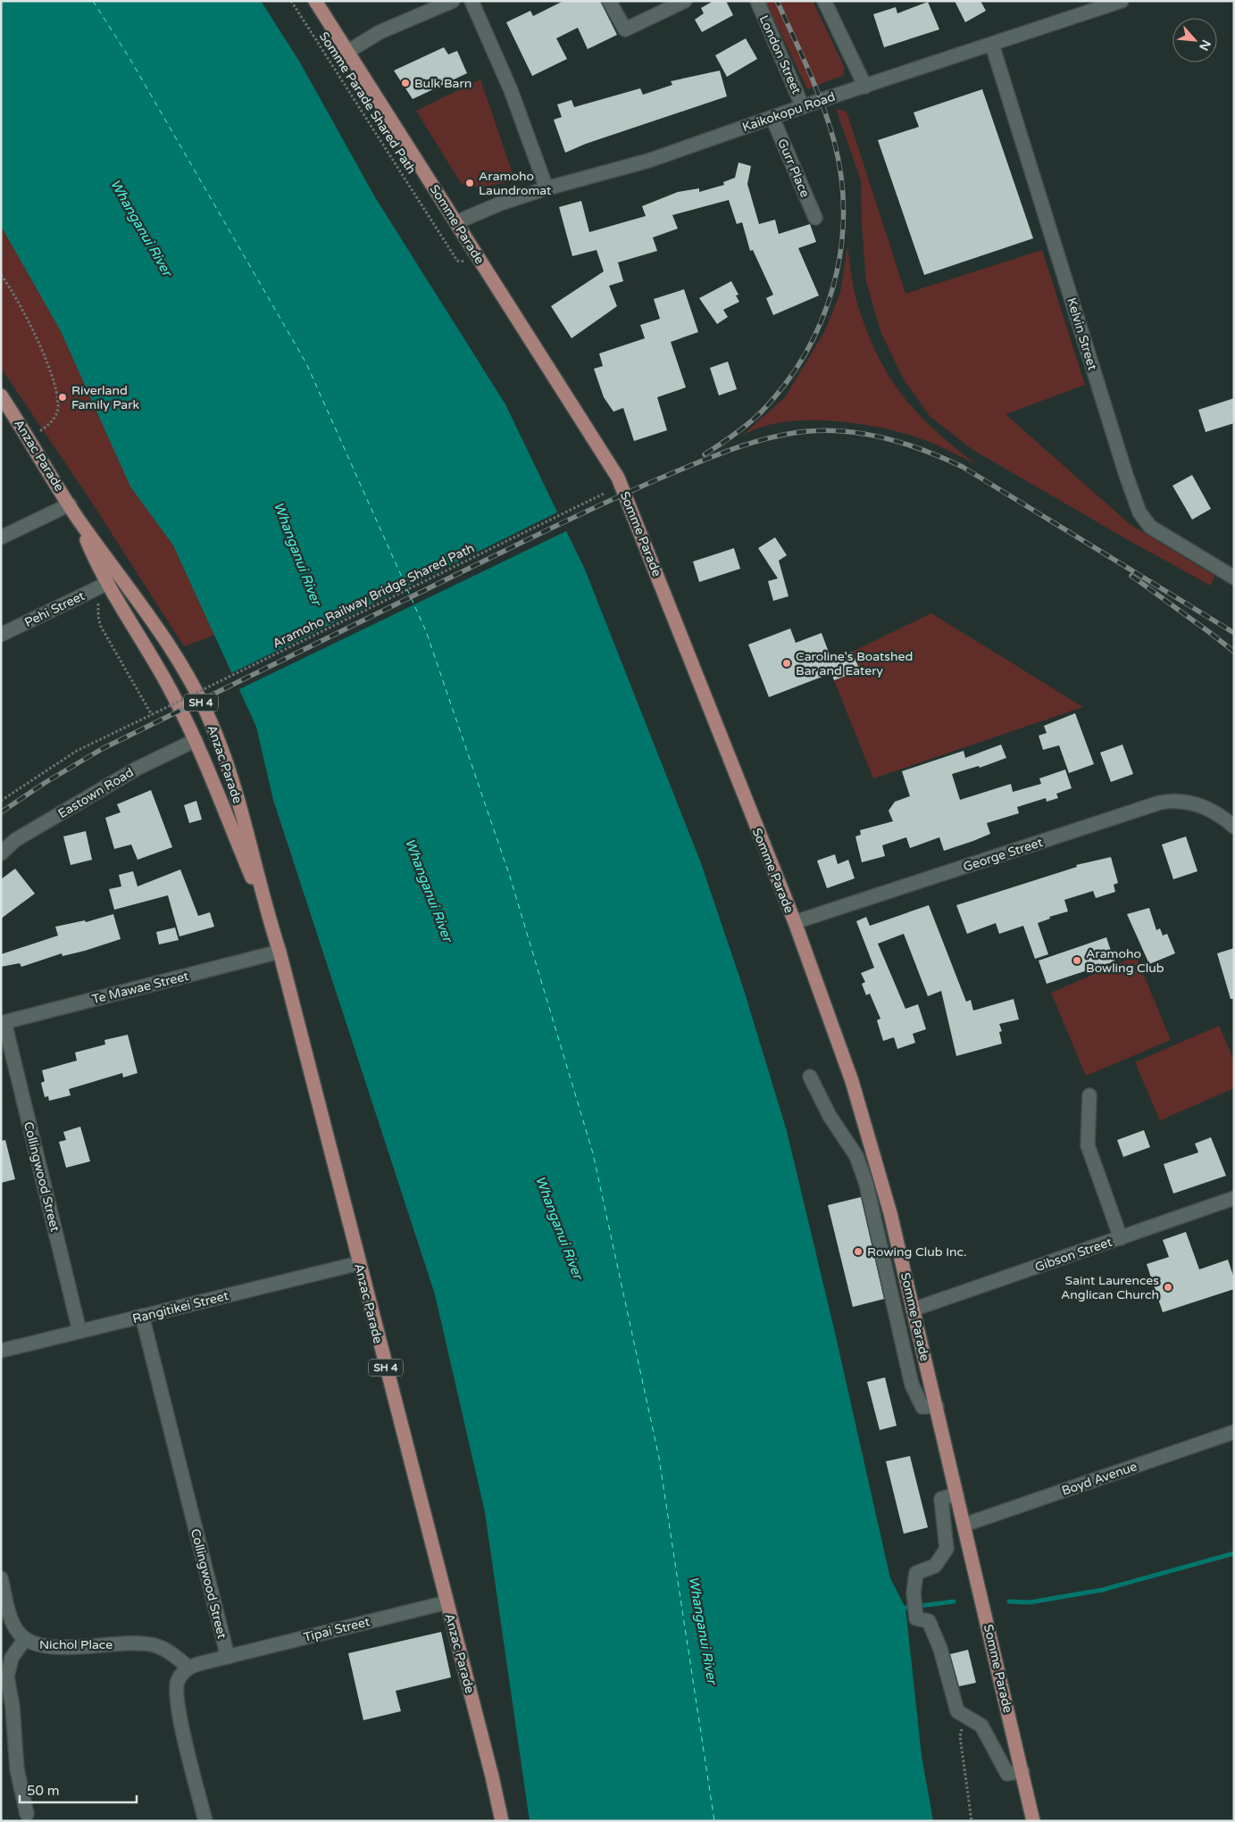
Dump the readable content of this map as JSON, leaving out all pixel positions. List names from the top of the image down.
{
  "streets": {
    "main road": ["Somme Parade", "Anzac Parade", "SH 4"],
    "street": [
      "London Street",
      "Kaikokopu Road",
      "Gurr Place",
      "Kelvin Street",
      "Pehi Street",
      "Eastown Road",
      "George Street",
      "Te Mawae Street",
      "Collingwood Street",
      "Gibson Street",
      "Rangitikei Street",
      "Boyd Avenue",
      "Tipai Street",
      "Nichol Place"
    ],
    "path": ["Somme Parade Shared Path", "Aramoho Railway Bridge Shared Path"]
  },
  "crossings": [
    ["London Street", "Kaikokopu Road"],
    ["Kaikokopu Road", "Gurr Place"],
    ["Kaikokopu Road", "Somme Parade"],
    ["Kaikokopu Road", "Kelvin Street"],
    ["Somme Parade", "George Street"],
    ["Somme Parade", "Gibson Street"],
    ["Somme Parade", "Boyd Avenue"],
    ["Anzac Parade", "Pehi Street"],
    ["Anzac Parade", "Eastown Road"],
    ["Anzac Parade", "Te Mawae Street"],
    ["Anzac Parade", "Rangitikei Street"],
    ["Anzac Parade", "Tipai Street"],
    ["Te Mawae Street", "Collingwood Street"],
    ["Collingwood Street", "Rangitikei Street"],
    ["Collingwood Street", "Tipai Street"]
  ],
  "water": ["Whanganui River"],
  "places": [
    "Bulk Barn",
    "Aramoho Laundromat",
    "Riverland Family Park",
    "Caroline's Boatshed Bar and Eatery",
    "Aramoho Bowling Club",
    "Rowing Club Inc.",
    "Saint Laurences Anglican Church"
  ],
  "scale_bar": "50 m",
  "north": "bottom right"
}
